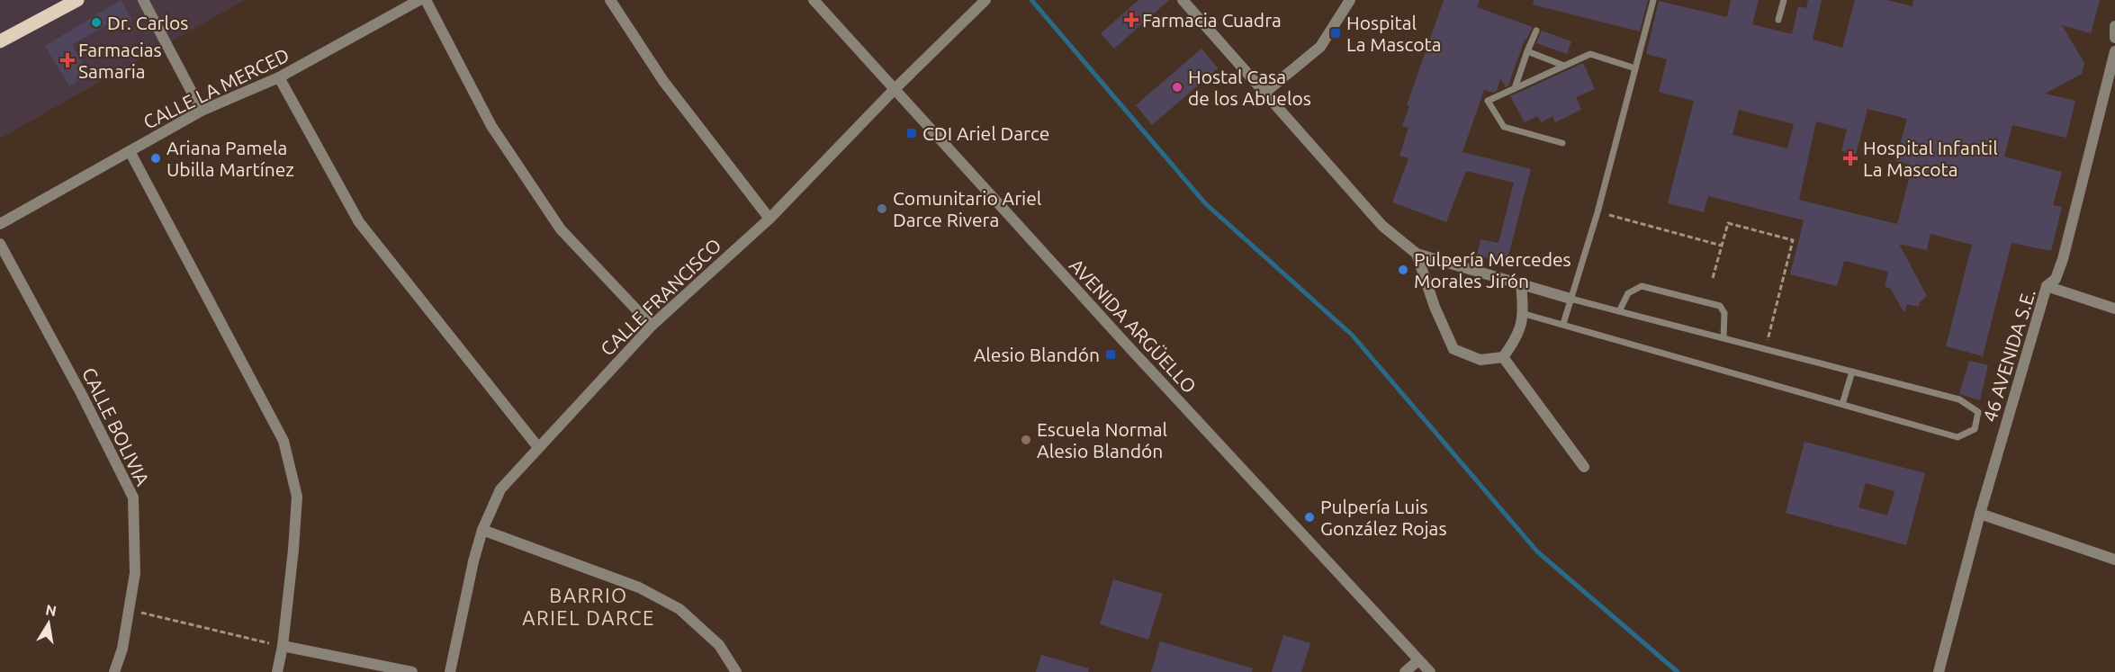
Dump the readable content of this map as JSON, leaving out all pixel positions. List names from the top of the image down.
{
  "streets": {
    "street": [
      "CALLE LA MERCED",
      "CALLE FRANCISCO",
      "AVENIDA ARGÜELLO",
      "46 AVENIDA S.E.",
      "CALLE BOLIVIA"
    ]
  },
  "crossings": [
    ["CALLE FRANCISCO", "AVENIDA ARGÜELLO"]
  ],
  "districts": ["BARRIO ARIEL DARCE"],
  "places": {
    "health": ["Farmacia Cuadra", "Farmacias Samaria", "Hospital Infantil La Mascota"],
    "other": [
      "Dr. Carlos",
      "Hostal Casa de los Abuelos",
      "Ariana Pamela Ubilla Martínez",
      "Comunitario Ariel Darce Rivera",
      "Pulpería Mercedes Morales Jirón",
      "Escuela Normal Alesio Blandón",
      "Pulpería Luis González Rojas"
    ],
    "transit": ["Hospital La Mascota", "CDI Ariel Darce", "Alesio Blandón"]
  },
  "north": "top"
}
